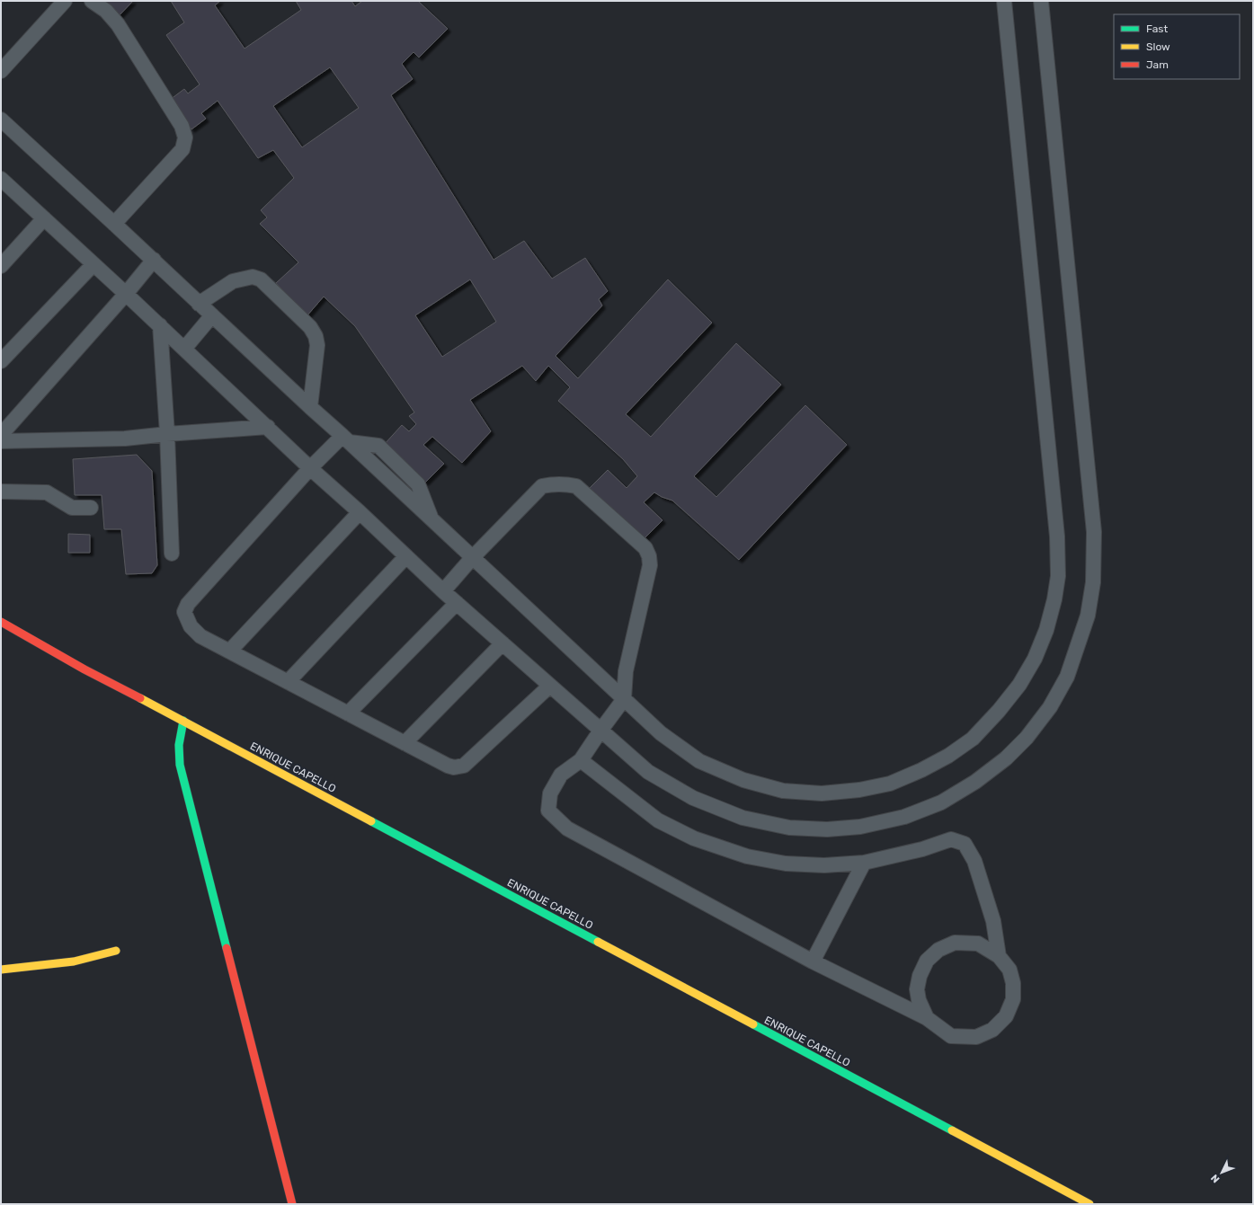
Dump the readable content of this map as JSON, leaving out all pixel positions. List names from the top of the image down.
{
  "streets": {
    "street": ["ENRIQUE CAPELLO"]
  },
  "legend": ["Fast", "Slow", "Jam"],
  "north": "bottom left"
}
